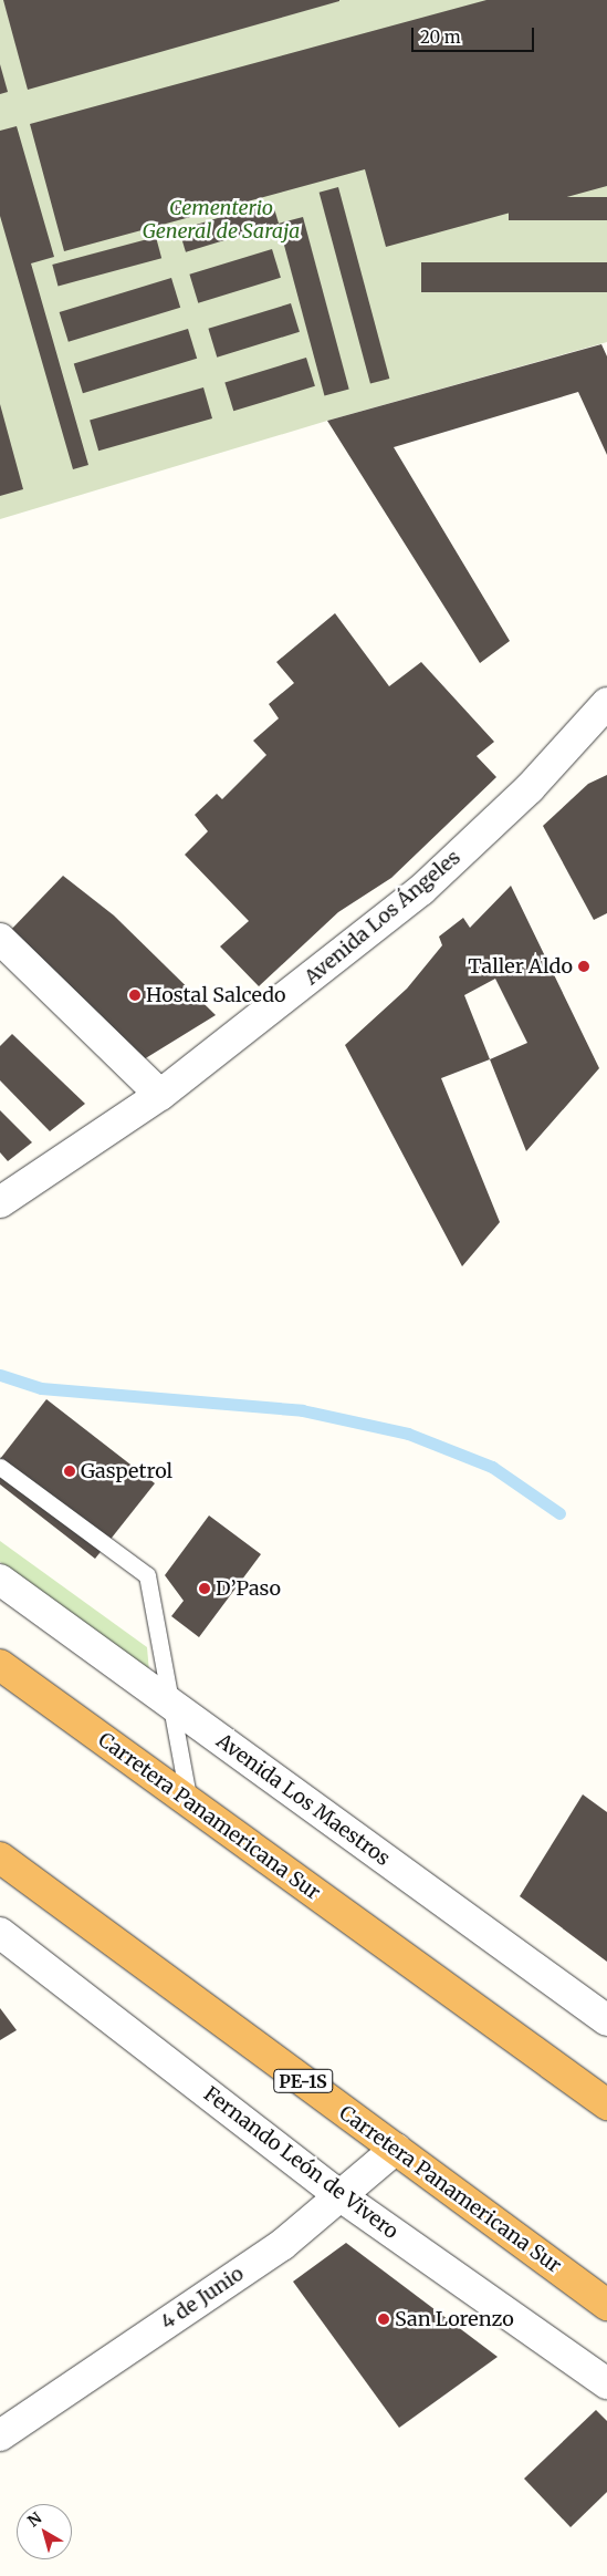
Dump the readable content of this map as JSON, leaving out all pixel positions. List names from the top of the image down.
{
  "streets": {
    "highway": ["Carretera Panamericana Sur", "PE-1S"],
    "street": [
      "Avenida Los Ángeles",
      "Avenida Los Maestros",
      "Fernando León de Vivero",
      "4 de Junio"
    ]
  },
  "crossings": [
    ["Carretera Panamericana Sur", "4 de Junio"],
    ["Fernando León de Vivero", "4 de Junio"]
  ],
  "parks": ["Cementerio General de Saraja"],
  "places": [
    "Taller Aldo",
    "Hostal Salcedo",
    "Gaspetrol",
    "D’Paso",
    "San Lorenzo"
  ],
  "scale_bar": "20 m",
  "north": "top left"
}
